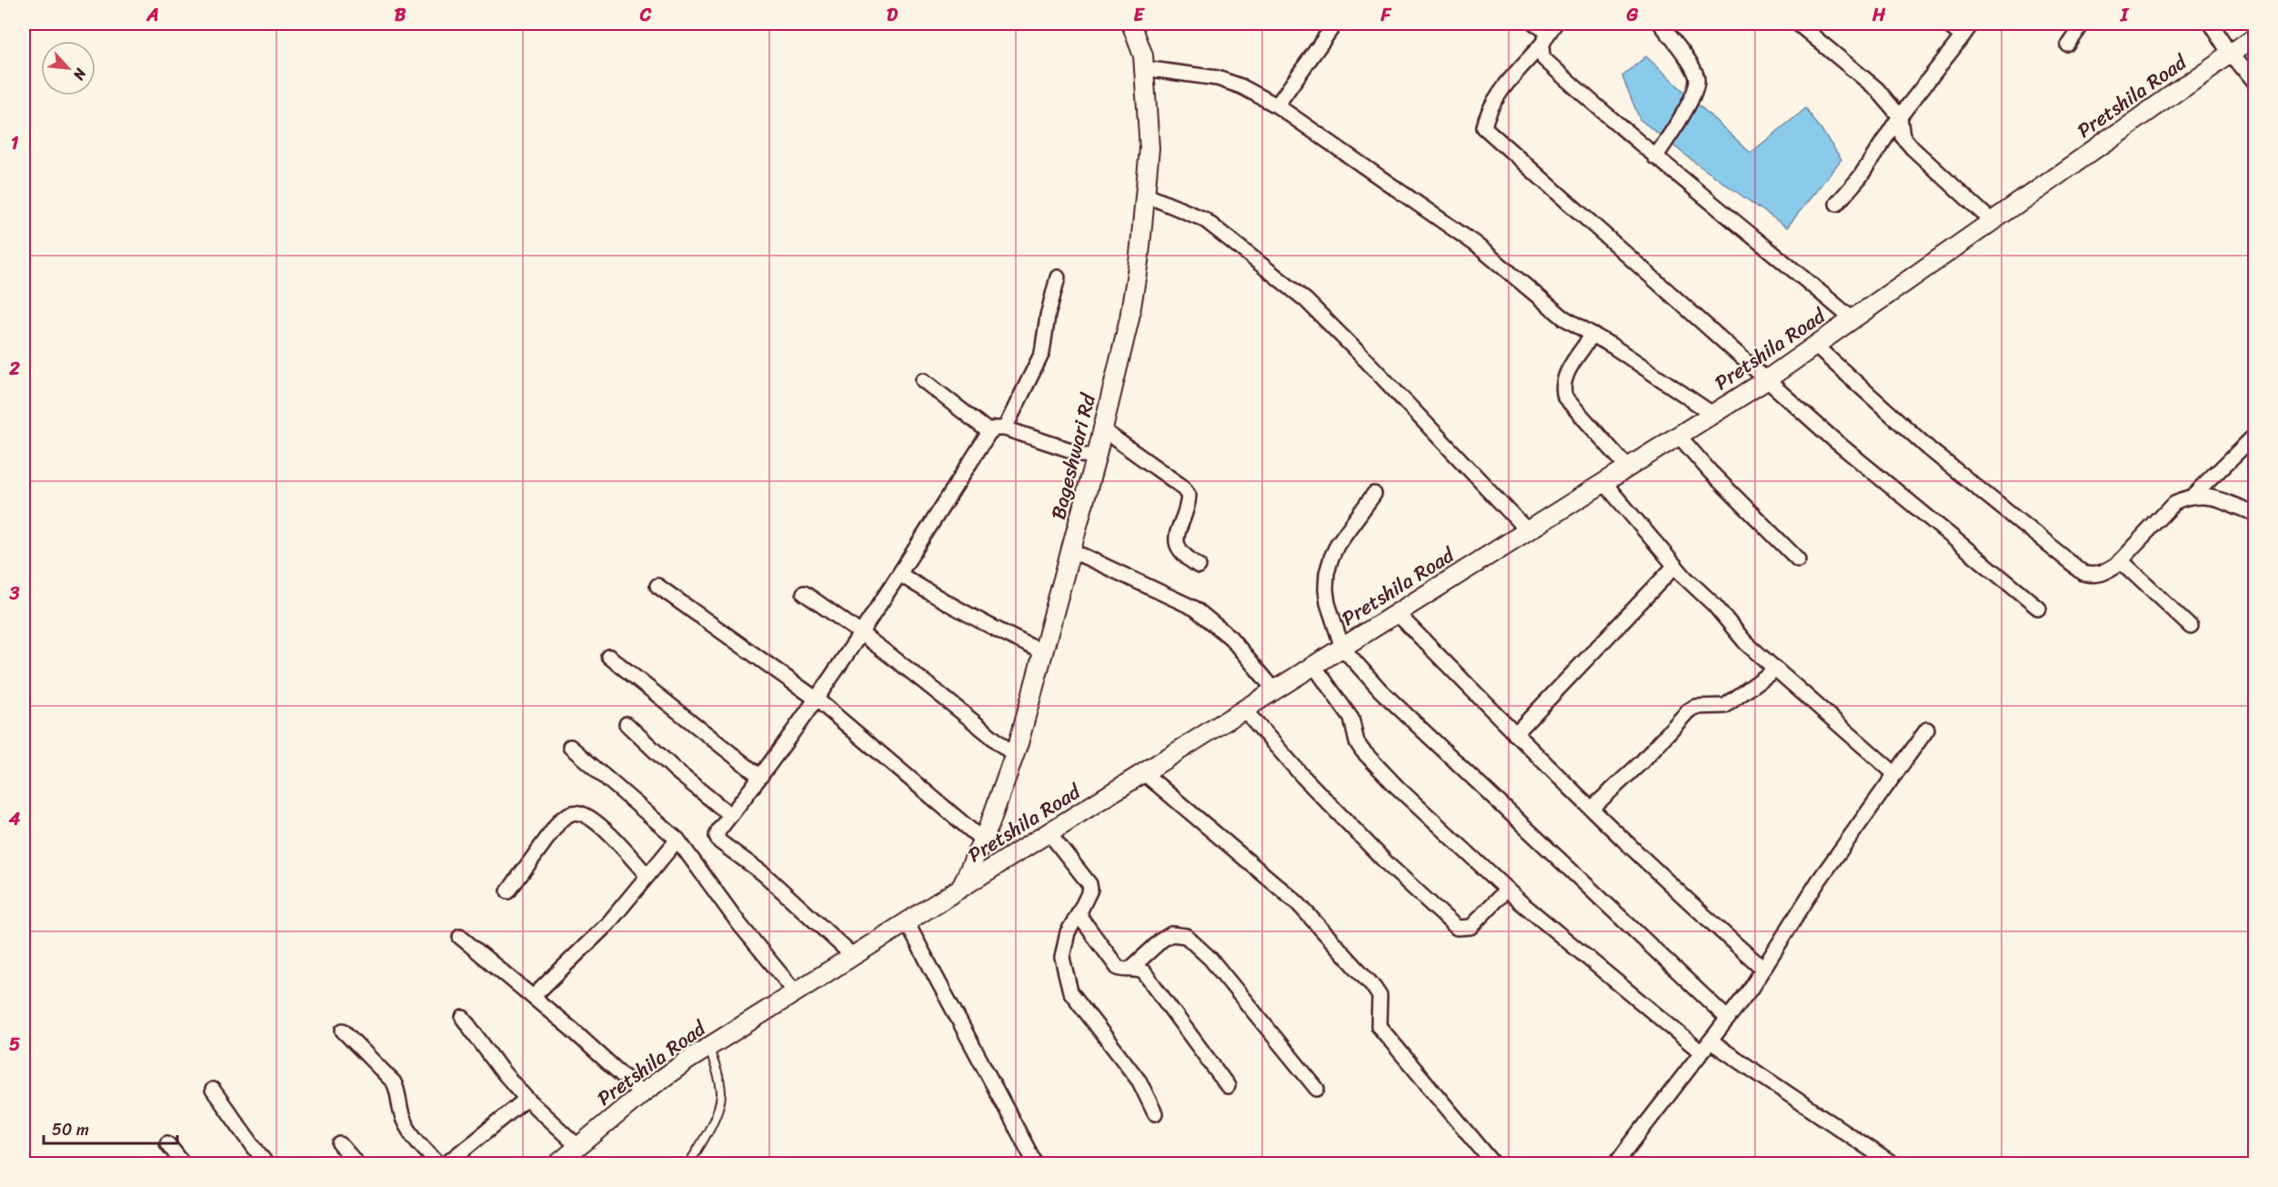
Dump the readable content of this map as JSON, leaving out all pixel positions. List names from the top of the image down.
{
  "streets": {
    "street": ["Pretshila Road", "Bageshwari Rd"]
  },
  "crossings": [
    ["Pretshila Road", "Bageshwari Rd"]
  ],
  "scale_bar": "50 m",
  "north": "bottom right",
  "grid": {
    "columns": [
      "A",
      "B",
      "C",
      "D",
      "E",
      "F",
      "G",
      "H",
      "I"
    ],
    "rows": [
      "1",
      "2",
      "3",
      "4",
      "5"
    ]
  }
}
